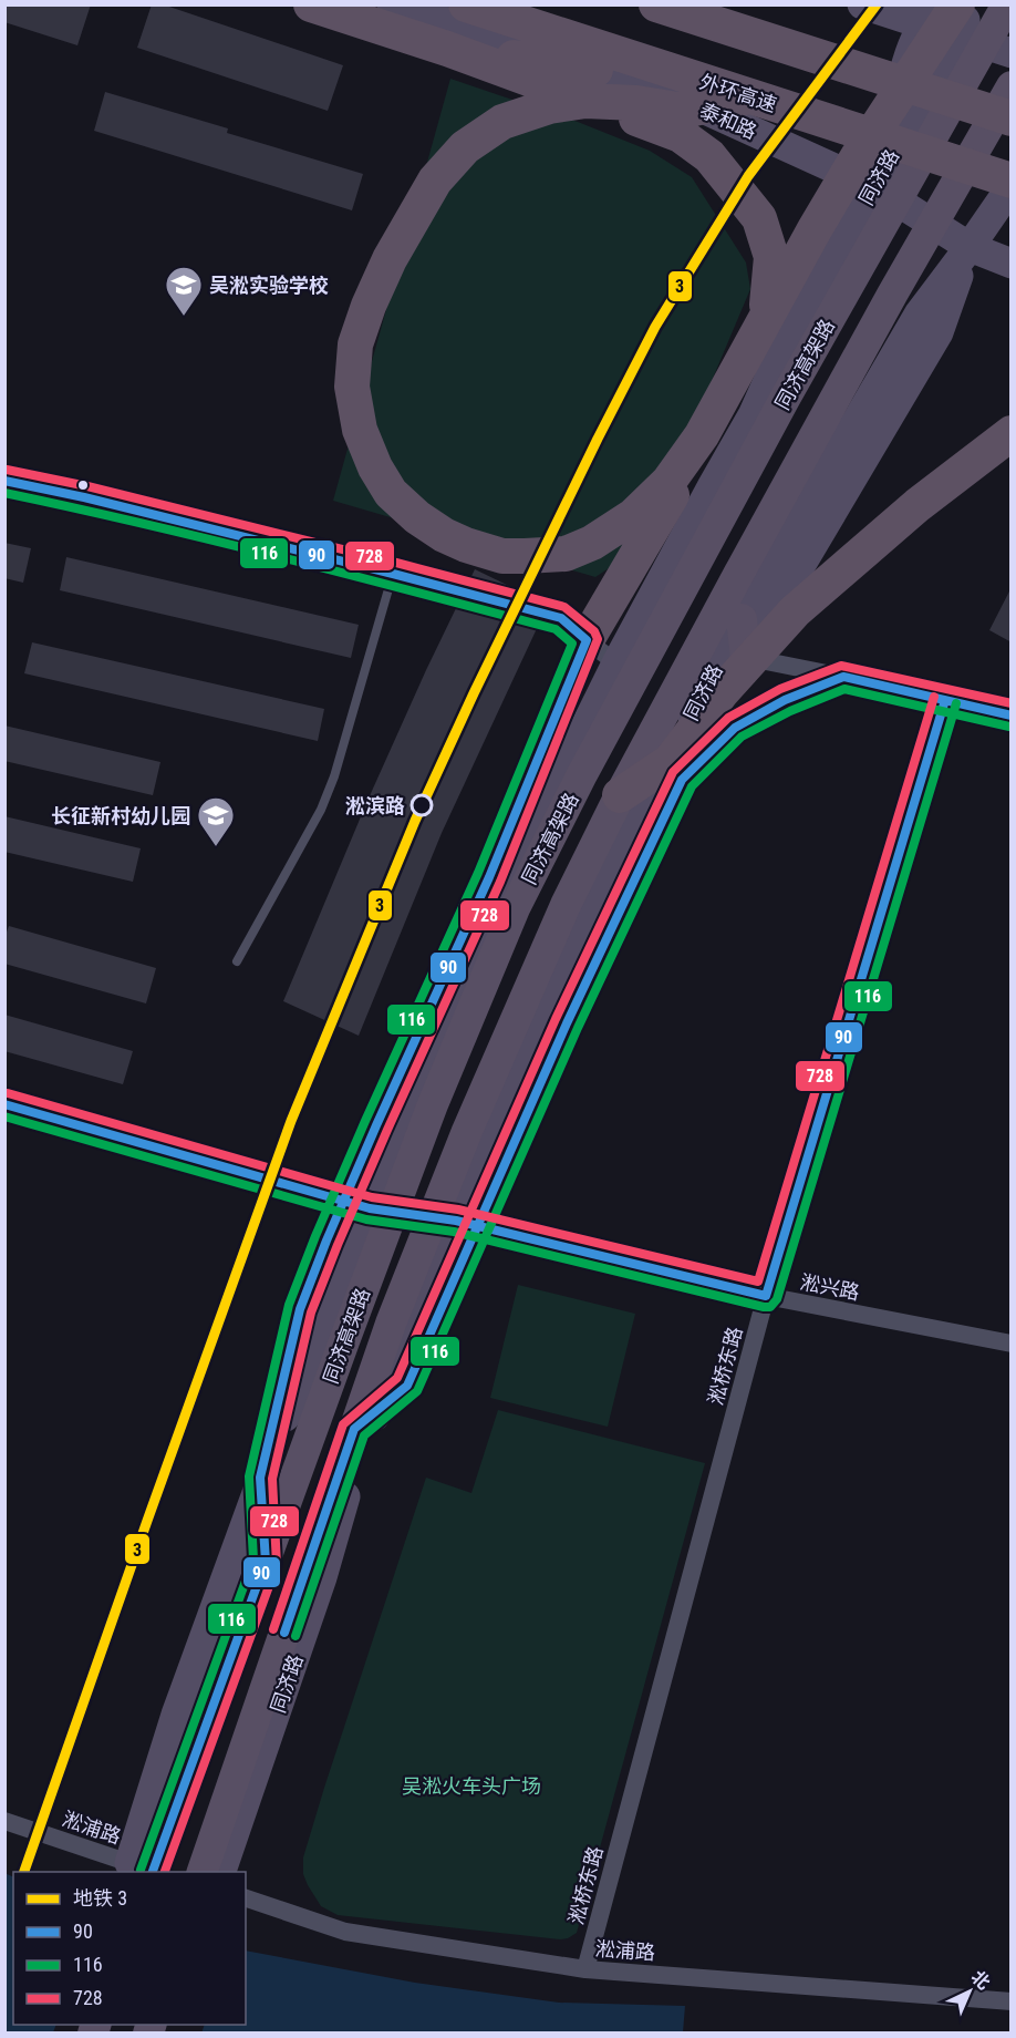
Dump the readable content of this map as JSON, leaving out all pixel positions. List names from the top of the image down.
{
  "streets": {
    "highway": ["外环高速", "同济高架路"],
    "main road": ["泰和路", "同济路"],
    "street": ["淞兴路", "淞桥东路", "淞浦路"]
  },
  "crossings": [
    ["泰和路", "同济路"],
    ["同济路", "同济高架路"],
    ["同济路", "淞兴路"],
    ["同济路", "淞浦路"],
    ["同济高架路", "淞浦路"],
    ["淞兴路", "淞桥东路"],
    ["淞桥东路", "淞浦路"]
  ],
  "parks": ["吴淞火车头广场"],
  "places": {
    "school or university": ["吴淞实验学校", "长征新村幼儿园"],
    "other": ["淞滨路"]
  },
  "lines": [
    "metro line 3",
    "transit line 728",
    "transit line 90",
    "transit line 116"
  ],
  "legend": [
    "地铁 3",
    "90",
    "116",
    "728"
  ],
  "north": "top right"
}
